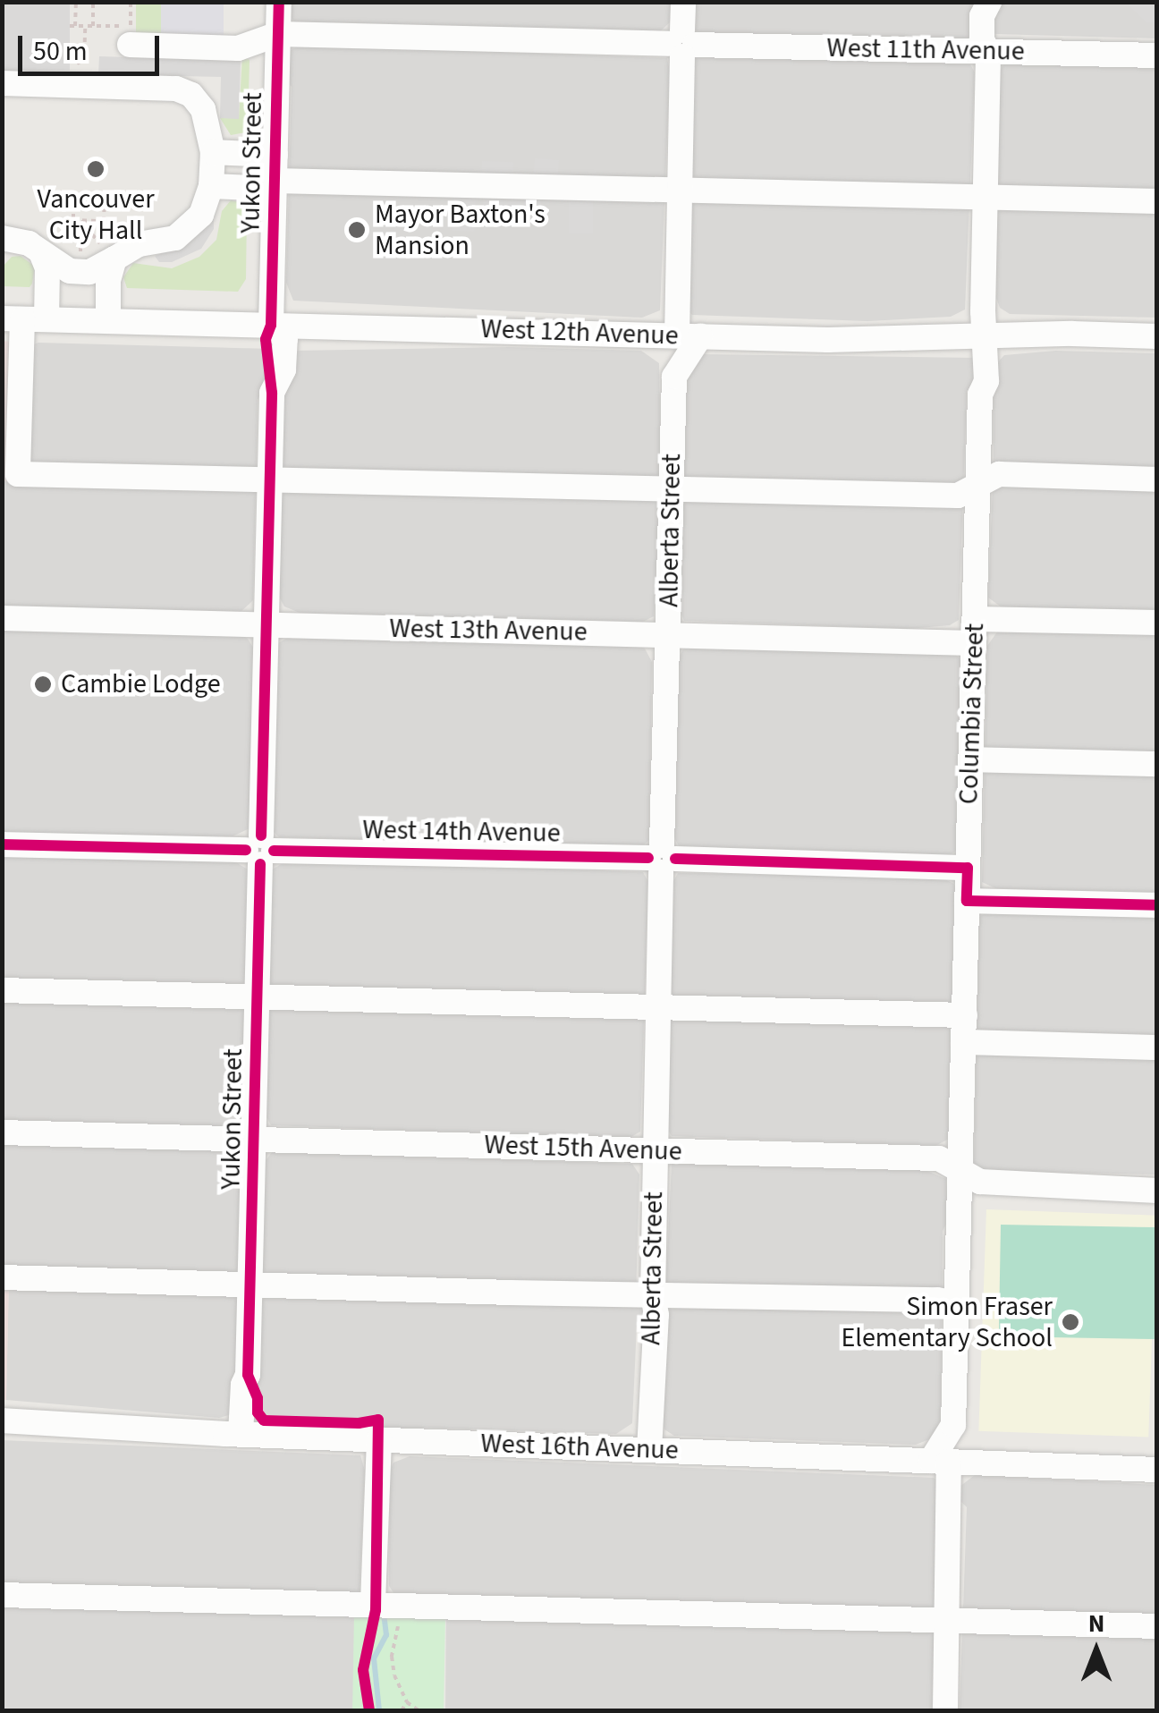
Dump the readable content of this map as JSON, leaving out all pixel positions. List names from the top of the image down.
{
  "streets": {
    "street": [
      "West 11th Avenue",
      "Yukon Street",
      "West 12th Avenue",
      "Alberta Street",
      "West 13th Avenue",
      "Columbia Street",
      "West 14th Avenue",
      "West 15th Avenue",
      "West 16th Avenue"
    ]
  },
  "crossings": [
    ["West 11th Avenue", "Yukon Street"],
    ["West 11th Avenue", "Columbia Street"],
    ["Yukon Street", "West 12th Avenue"],
    ["Yukon Street", "West 13th Avenue"],
    ["Yukon Street", "West 14th Avenue"],
    ["Yukon Street", "West 15th Avenue"],
    ["Yukon Street", "West 16th Avenue"],
    ["West 12th Avenue", "Columbia Street"],
    ["Alberta Street", "West 13th Avenue"],
    ["Alberta Street", "West 14th Avenue"],
    ["Alberta Street", "West 15th Avenue"],
    ["Alberta Street", "West 16th Avenue"],
    ["West 13th Avenue", "Columbia Street"],
    ["Columbia Street", "West 14th Avenue"],
    ["Columbia Street", "West 15th Avenue"]
  ],
  "places": [
    "Vancouver City Hall",
    "Mayor Baxton's Mansion",
    "Cambie Lodge",
    "Simon Fraser Elementary School"
  ],
  "scale_bar": "50 m",
  "north": "top"
}
